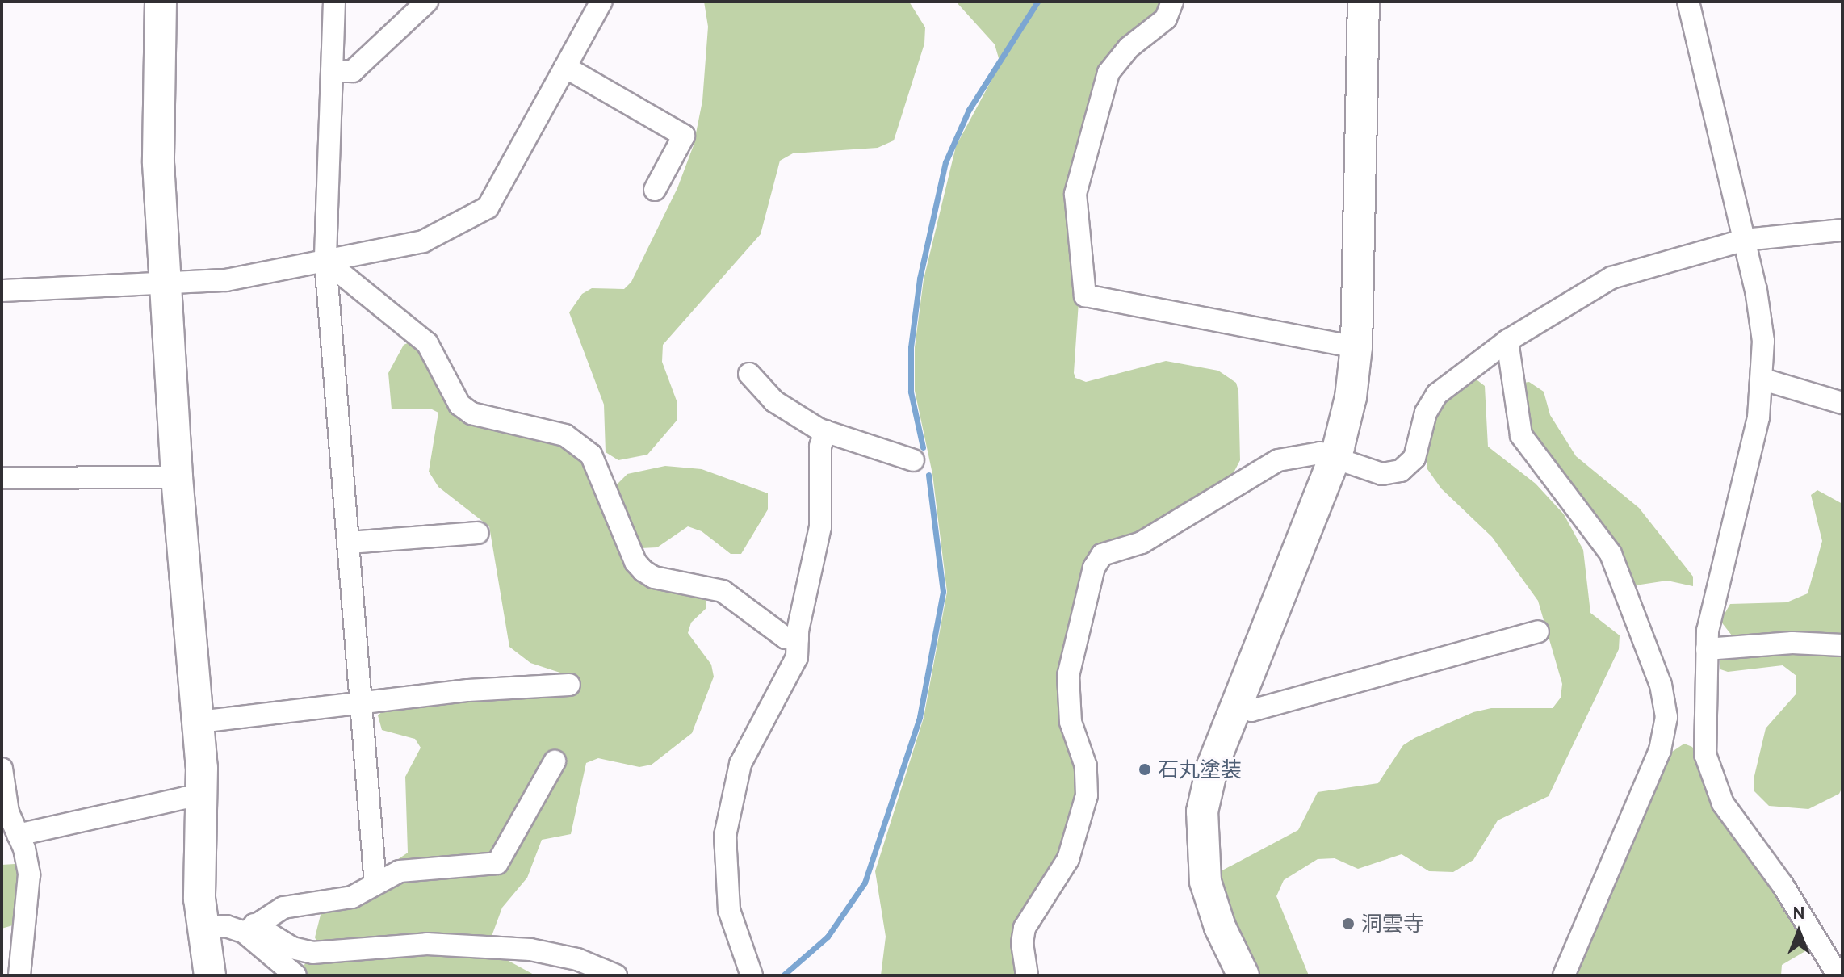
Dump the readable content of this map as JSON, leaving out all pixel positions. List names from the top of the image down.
{
  "places": ["石丸塗装", "洞雲寺"],
  "north": "top"
}
